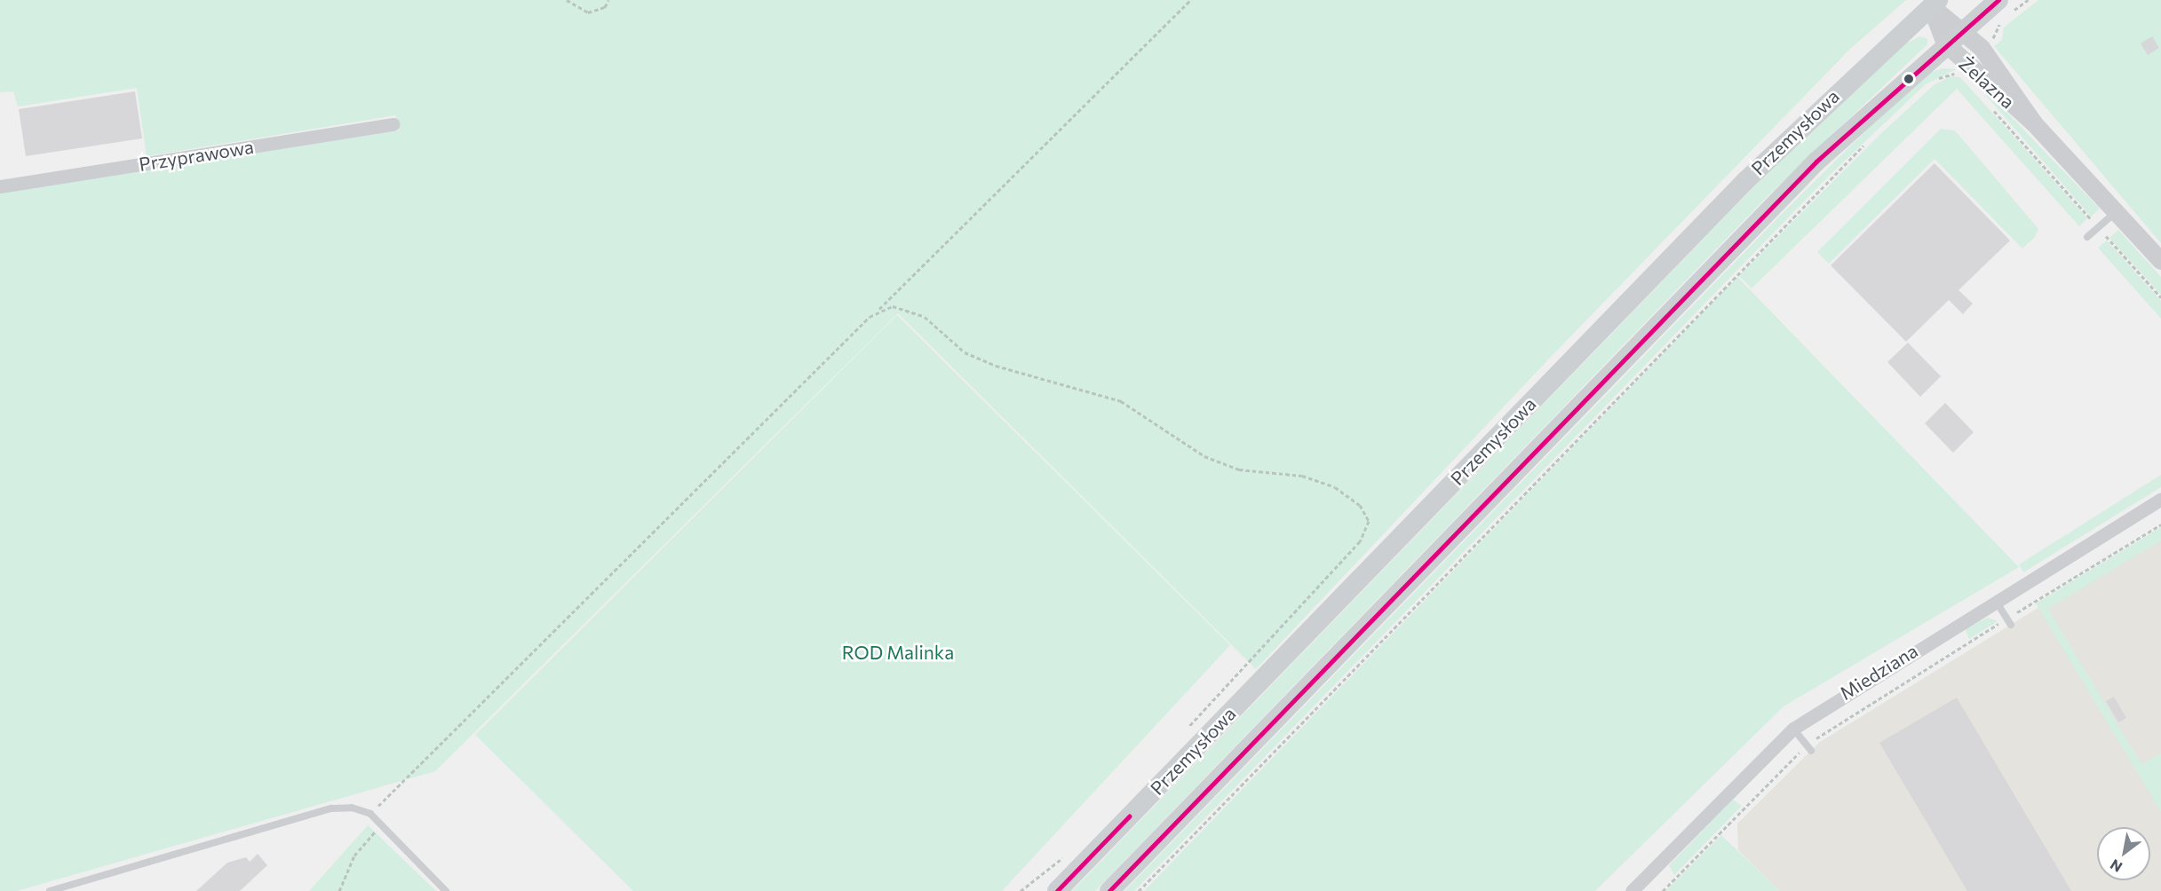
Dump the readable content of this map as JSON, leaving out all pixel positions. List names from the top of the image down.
{
  "streets": {
    "main road": ["Przemysłowa"],
    "street": ["Żelazna", "Przyprawowa", "Miedziana"]
  },
  "crossings": [
    ["Żelazna", "Przemysłowa"]
  ],
  "parks": ["ROD Malinka"],
  "north": "bottom left"
}
